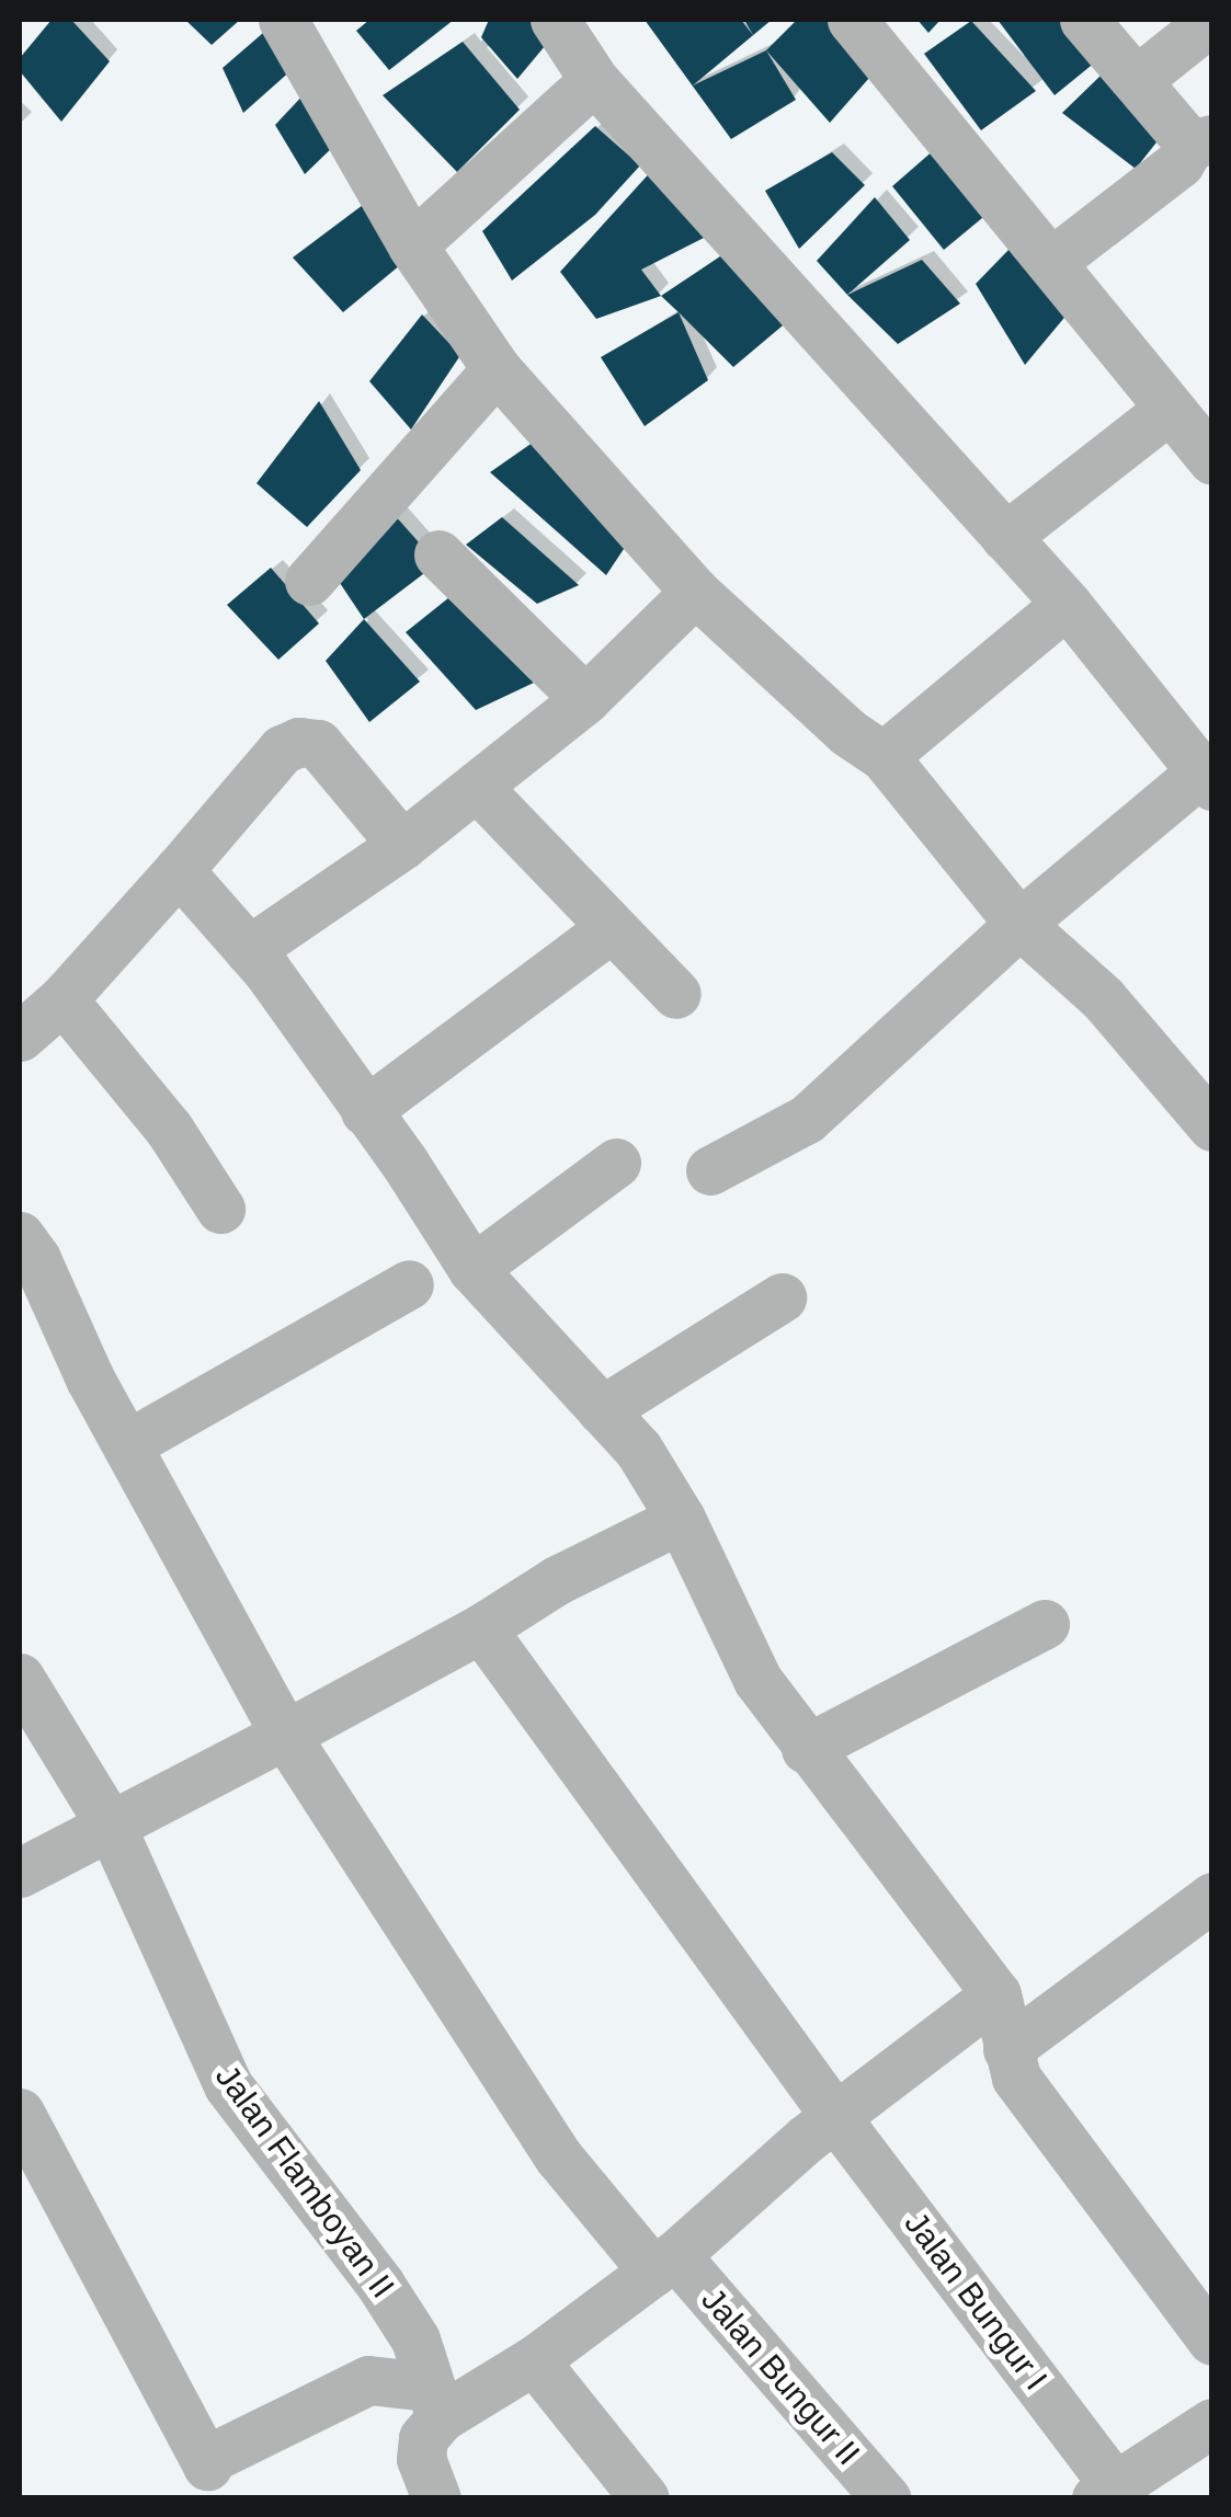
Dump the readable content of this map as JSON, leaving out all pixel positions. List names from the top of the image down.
{
  "streets": {
    "street": ["Jalan Flamboyan II", "Jalan Bungur I", "Jalan Bungur II"]
  }
}
